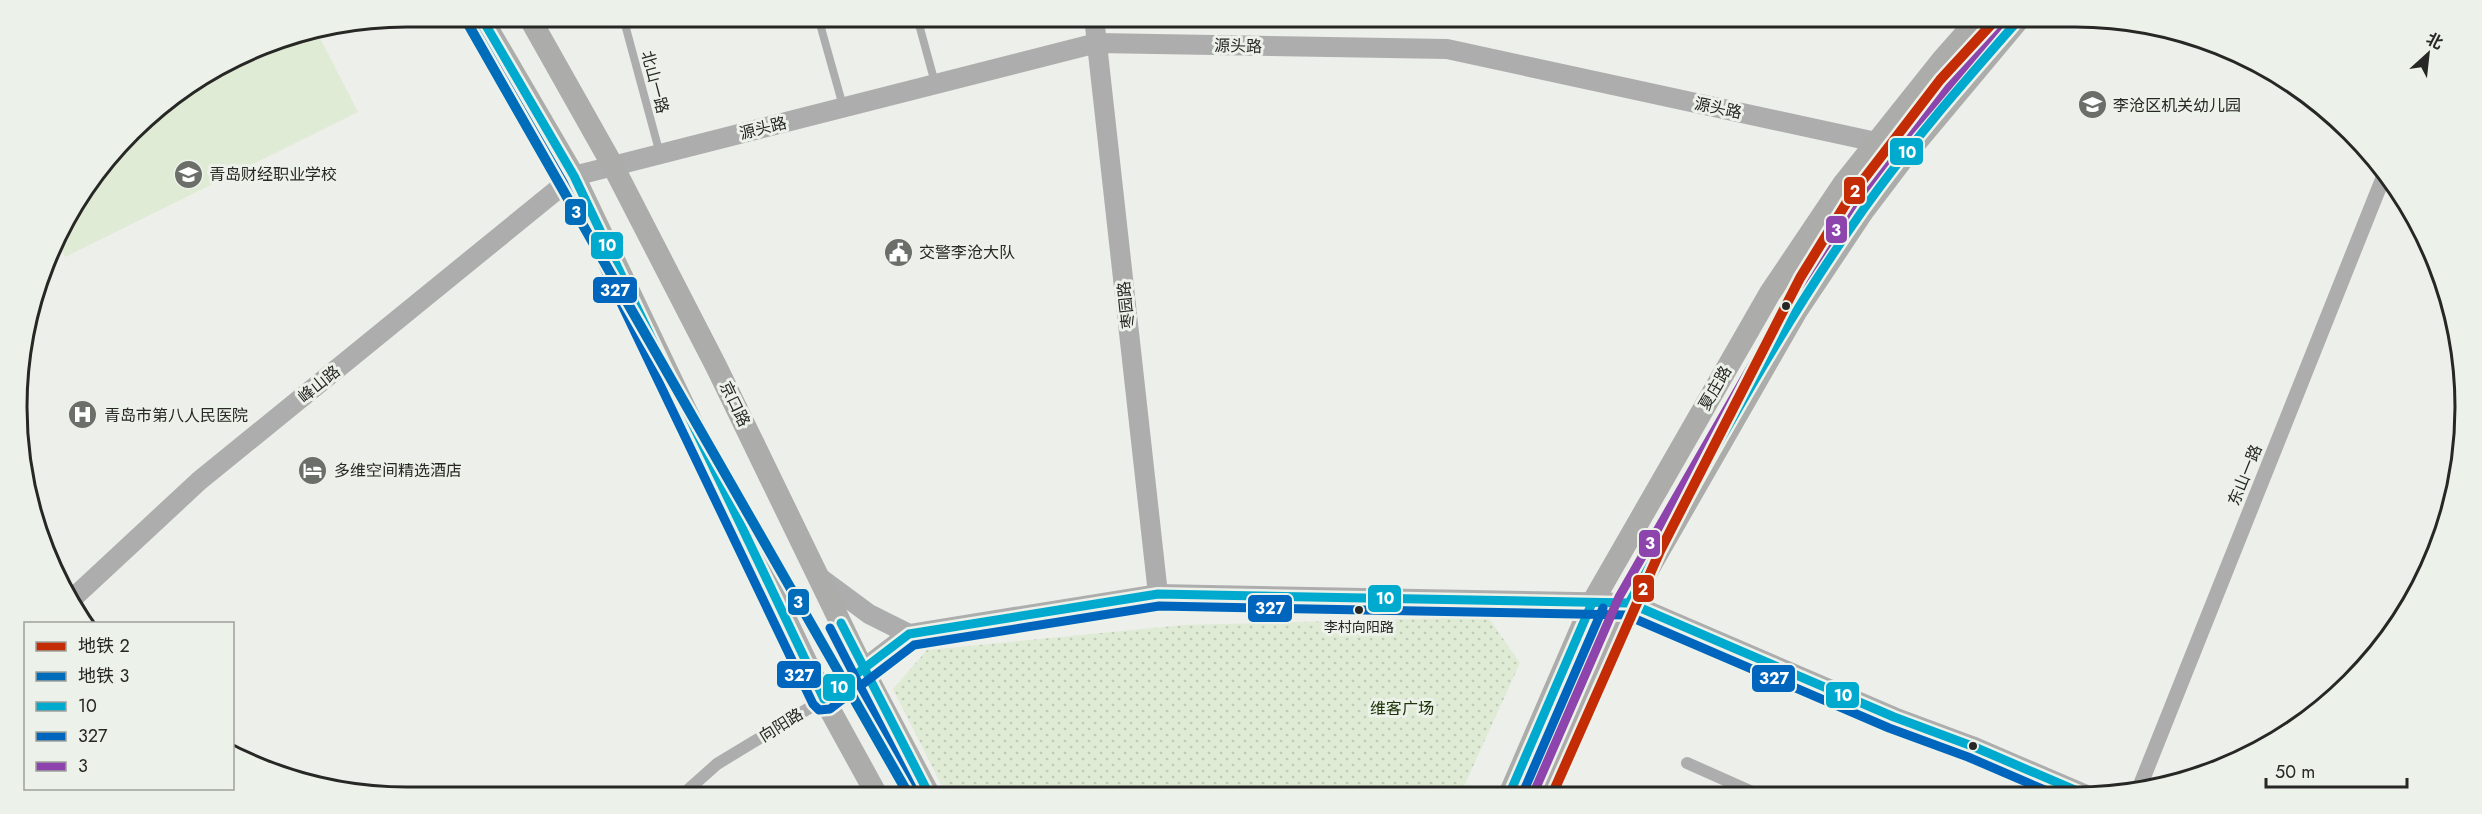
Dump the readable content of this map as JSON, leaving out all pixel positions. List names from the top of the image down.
{
  "streets": {
    "main road": ["夏庄路", "京口路"],
    "street": [
      "源头路",
      "枣园路",
      "峰山路",
      "东山一路",
      "向阳路"
    ],
    "lane": ["北山一路"]
  },
  "crossings": [
    ["源头路", "北山一路"],
    ["源头路", "枣园路"],
    ["源头路", "峰山路"],
    ["源头路", "夏庄路"],
    ["源头路", "京口路"],
    ["枣园路", "向阳路"],
    ["夏庄路", "向阳路"],
    ["京口路", "向阳路"]
  ],
  "parks": ["维客广场"],
  "places": {
    "school or university": ["李沧区机关幼儿园", "青岛财经职业学校"],
    "public building": ["交警李沧大队"],
    "hospital": ["青岛市第八人民医院"],
    "hotel": ["多维空间精选酒店"],
    "other": ["李村向阳路"]
  },
  "lines": [
    "metro line 2",
    "metro line 3",
    "transit line 10",
    "transit line 327",
    "transit line 3"
  ],
  "legend": [
    "地铁 2",
    "地铁 3",
    "10",
    "327",
    "3"
  ],
  "scale_bar": "50 m",
  "north": "top right"
}
